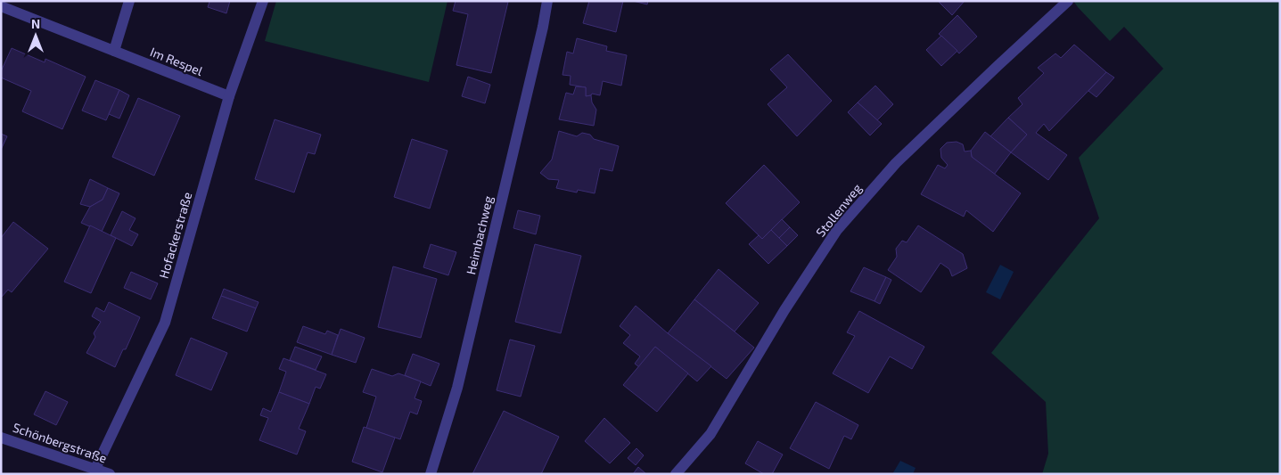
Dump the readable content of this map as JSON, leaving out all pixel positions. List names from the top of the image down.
{
  "streets": {
    "street": [
      "Im Respel",
      "Stollenweg",
      "Hofackerstraße",
      "Heimbachweg",
      "Schönbergstraße"
    ]
  },
  "crossings": [
    ["Im Respel", "Hofackerstraße"],
    ["Hofackerstraße", "Schönbergstraße"]
  ],
  "north": "top"
}
